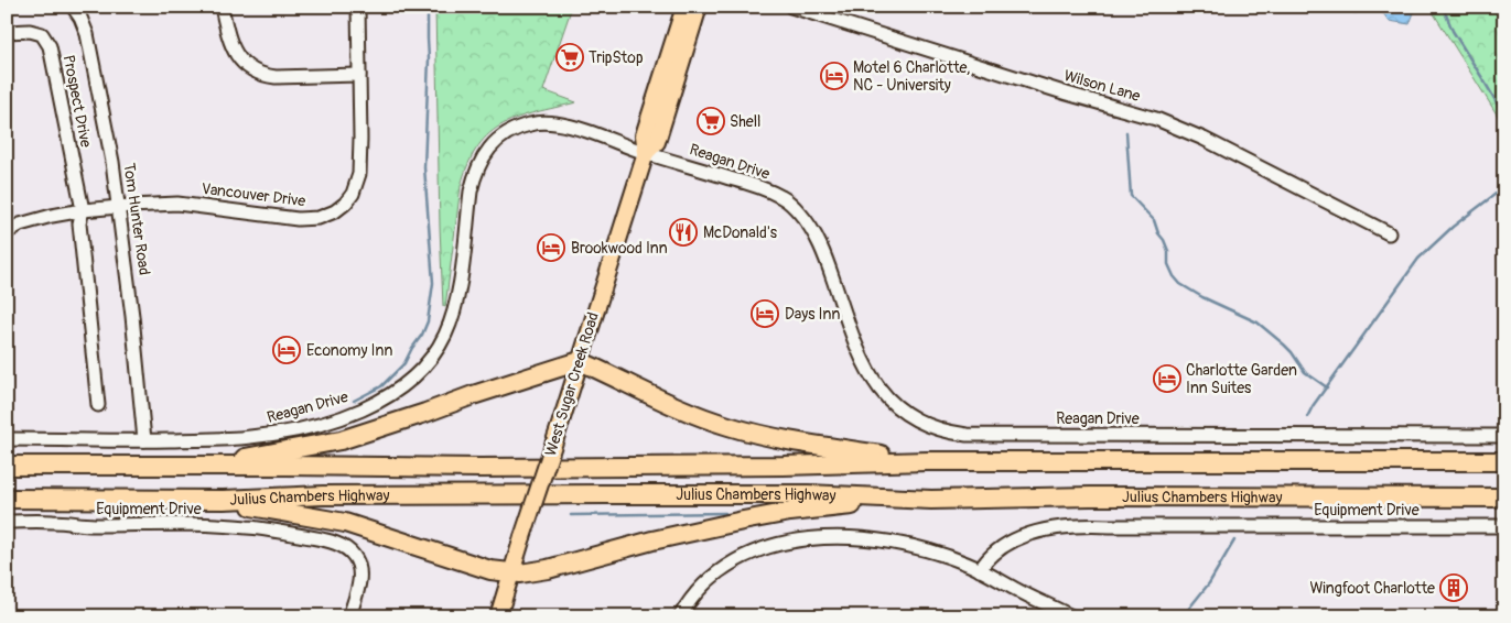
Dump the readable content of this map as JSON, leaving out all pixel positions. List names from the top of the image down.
{
  "streets": {
    "highway": ["Julius Chambers Highway"],
    "main road": ["West Sugar Creek Road"],
    "street": [
      "Wilson Lane",
      "Prospect Drive",
      "Reagan Drive",
      "Vancouver Drive",
      "Tom Hunter Road",
      "Equipment Drive"
    ]
  },
  "crossings": [
    ["Reagan Drive", "Tom Hunter Road"],
    ["Reagan Drive", "West Sugar Creek Road"],
    ["Vancouver Drive", "Tom Hunter Road"]
  ],
  "places": {
    "supermarket": ["TripStop", "Shell"],
    "hotel": [
      "Motel 6 Charlotte, NC - University",
      "Brookwood Inn",
      "Days Inn",
      "Economy Inn",
      "Charlotte Garden Inn Suites"
    ],
    "restaurant": ["McDonald's"],
    "building": ["Wingfoot Charlotte"]
  }
}
